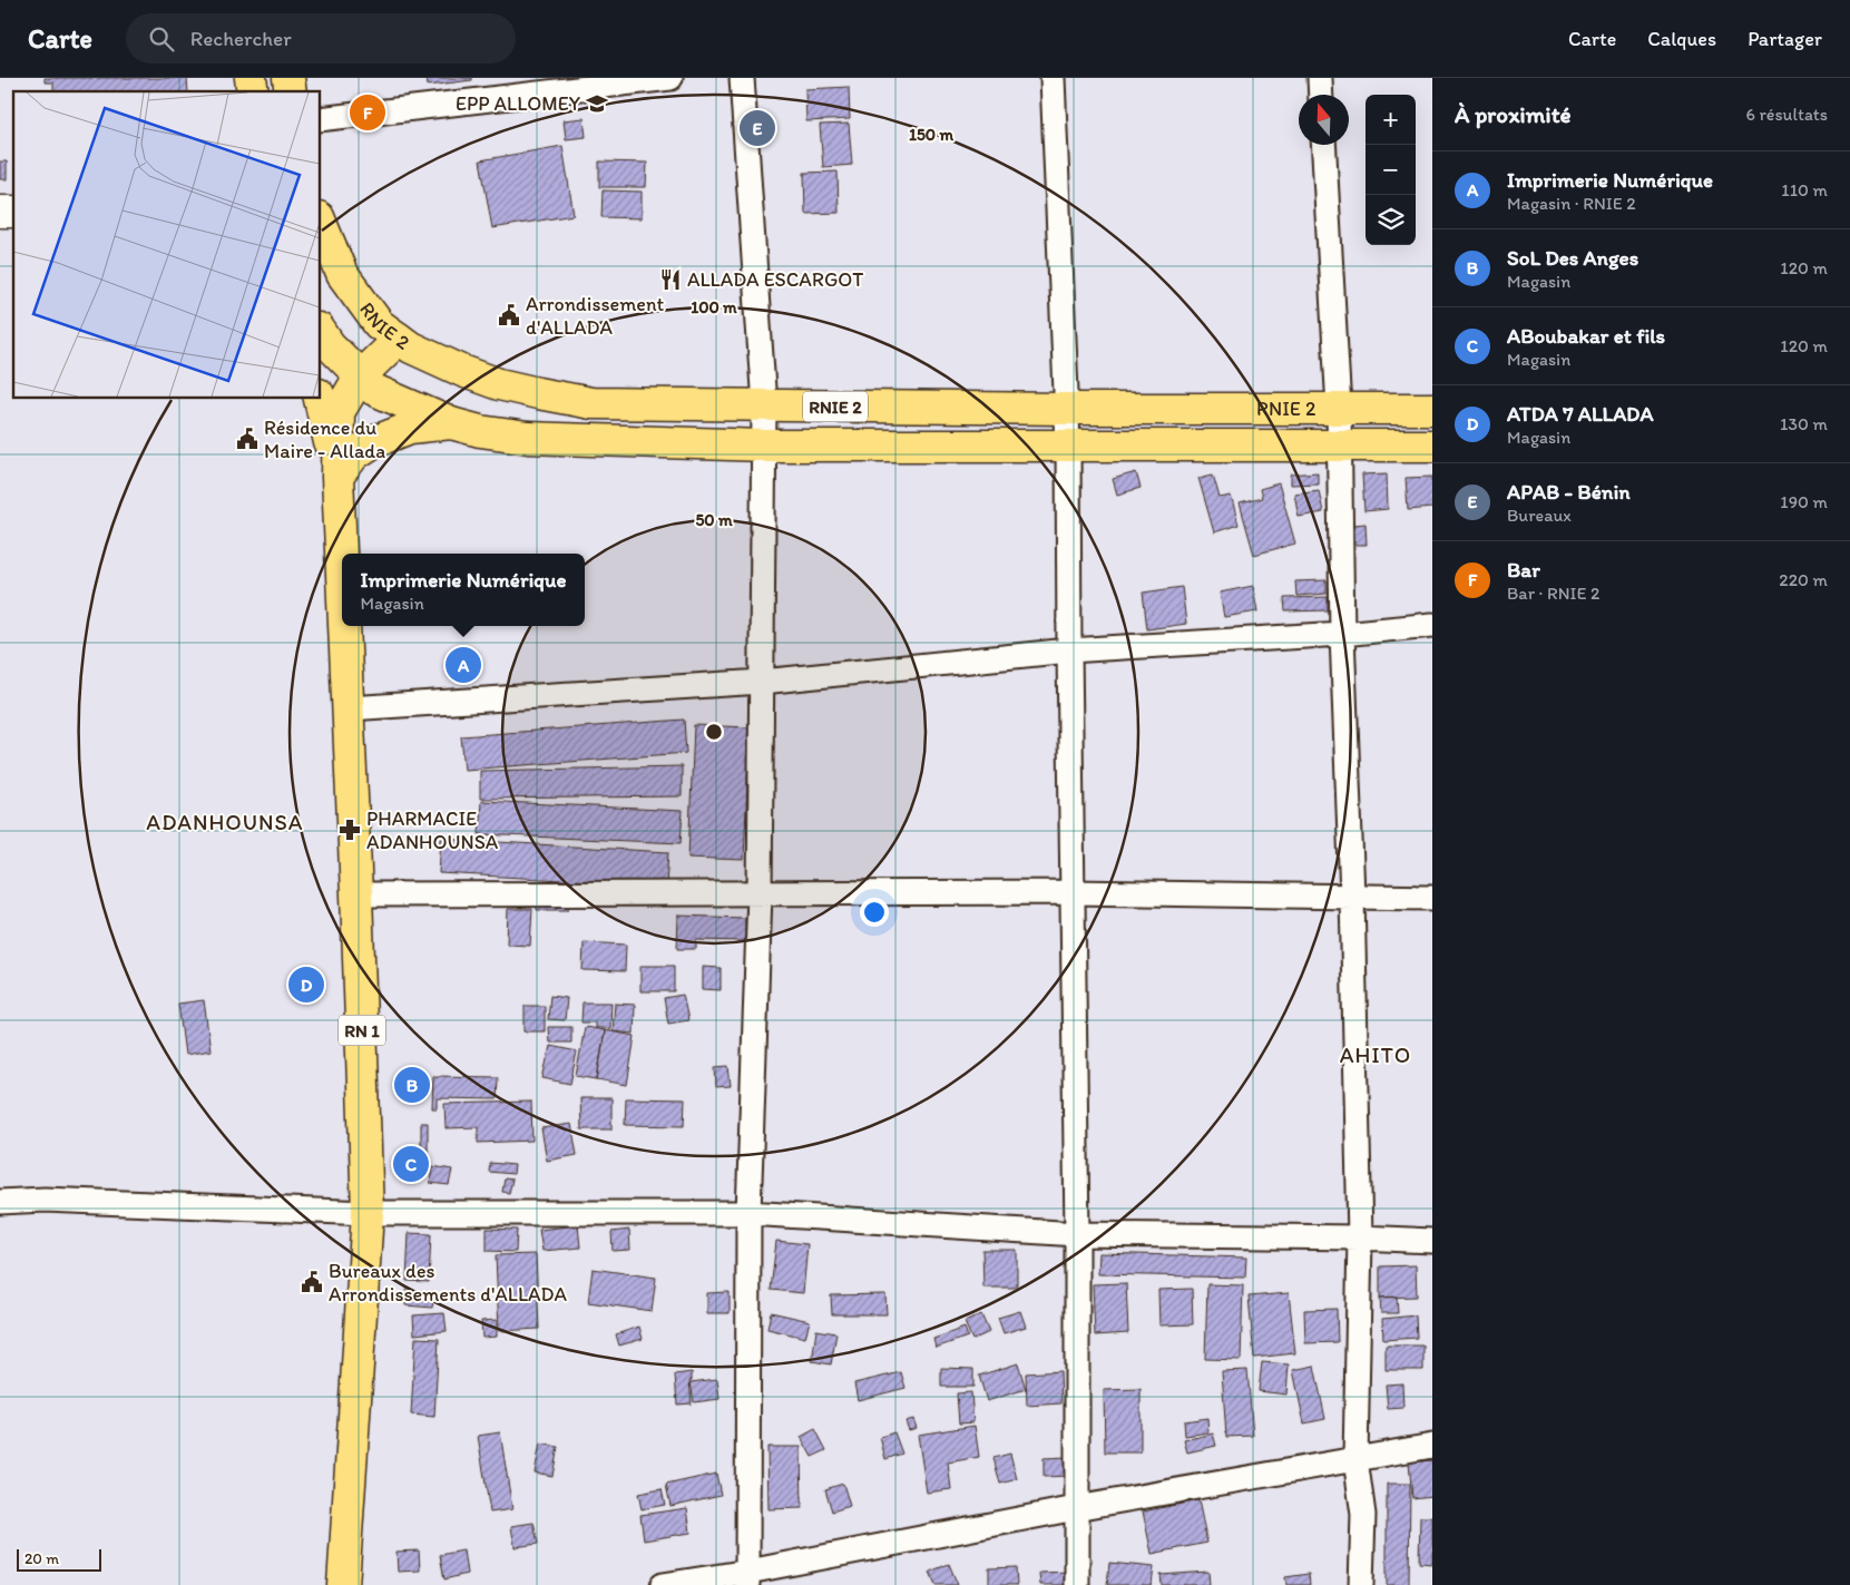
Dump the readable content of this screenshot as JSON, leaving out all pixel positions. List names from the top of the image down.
{
  "streets": {
    "main road": ["RNIE 2", "RN 1"]
  },
  "crossings": [
    ["RNIE 2", "RN 1"]
  ],
  "districts": ["ADANHOUNSA", "AHITO"],
  "places": {
    "school or university": ["EPP ALLOMEY"],
    "restaurant": ["ALLADA ESCARGOT"],
    "public building": ["Arrondissement d'ALLADA", "Résidence du Maire - Allada", "Bureaux des Arrondissements d'ALLADA"],
    "pharmacy": ["PHARMACIE ADANHOUNSA"]
  },
  "scale_bar": "20 m",
  "north": "top",
  "page": {
    "header": "Carte",
    "search": "Rechercher",
    "nav": ["Carte", "Calques", "Partager"],
    "heading": ["À proximité", "6 résultats"],
    "pins": [
      "F",
      "E",
      "A",
      "D",
      "B",
      "C"
    ],
    "map_buttons": ["+", "−"],
    "list": [
      {
        "mark": "A",
        "name": "Imprimerie Numérique",
        "note": "Magasin · RNIE 2",
        "value": "110 m"
      },
      {
        "mark": "B",
        "name": "SoL Des Anges",
        "note": "Magasin",
        "value": "120 m"
      },
      {
        "mark": "C",
        "name": "ABoubakar et fils",
        "note": "Magasin",
        "value": "120 m"
      },
      {
        "mark": "D",
        "name": "ATDA 7 ALLADA",
        "note": "Magasin",
        "value": "130 m"
      },
      {
        "mark": "E",
        "name": "APAB - Bénin",
        "note": "Bureaux",
        "value": "190 m"
      },
      {
        "mark": "F",
        "name": "Bar",
        "note": "Bar · RNIE 2",
        "value": "220 m"
      }
    ],
    "popup": ["Imprimerie Numérique", "Magasin"],
    "scale": "20 m"
  },
  "rings": ["150 m", "100 m", "50 m"]
}
